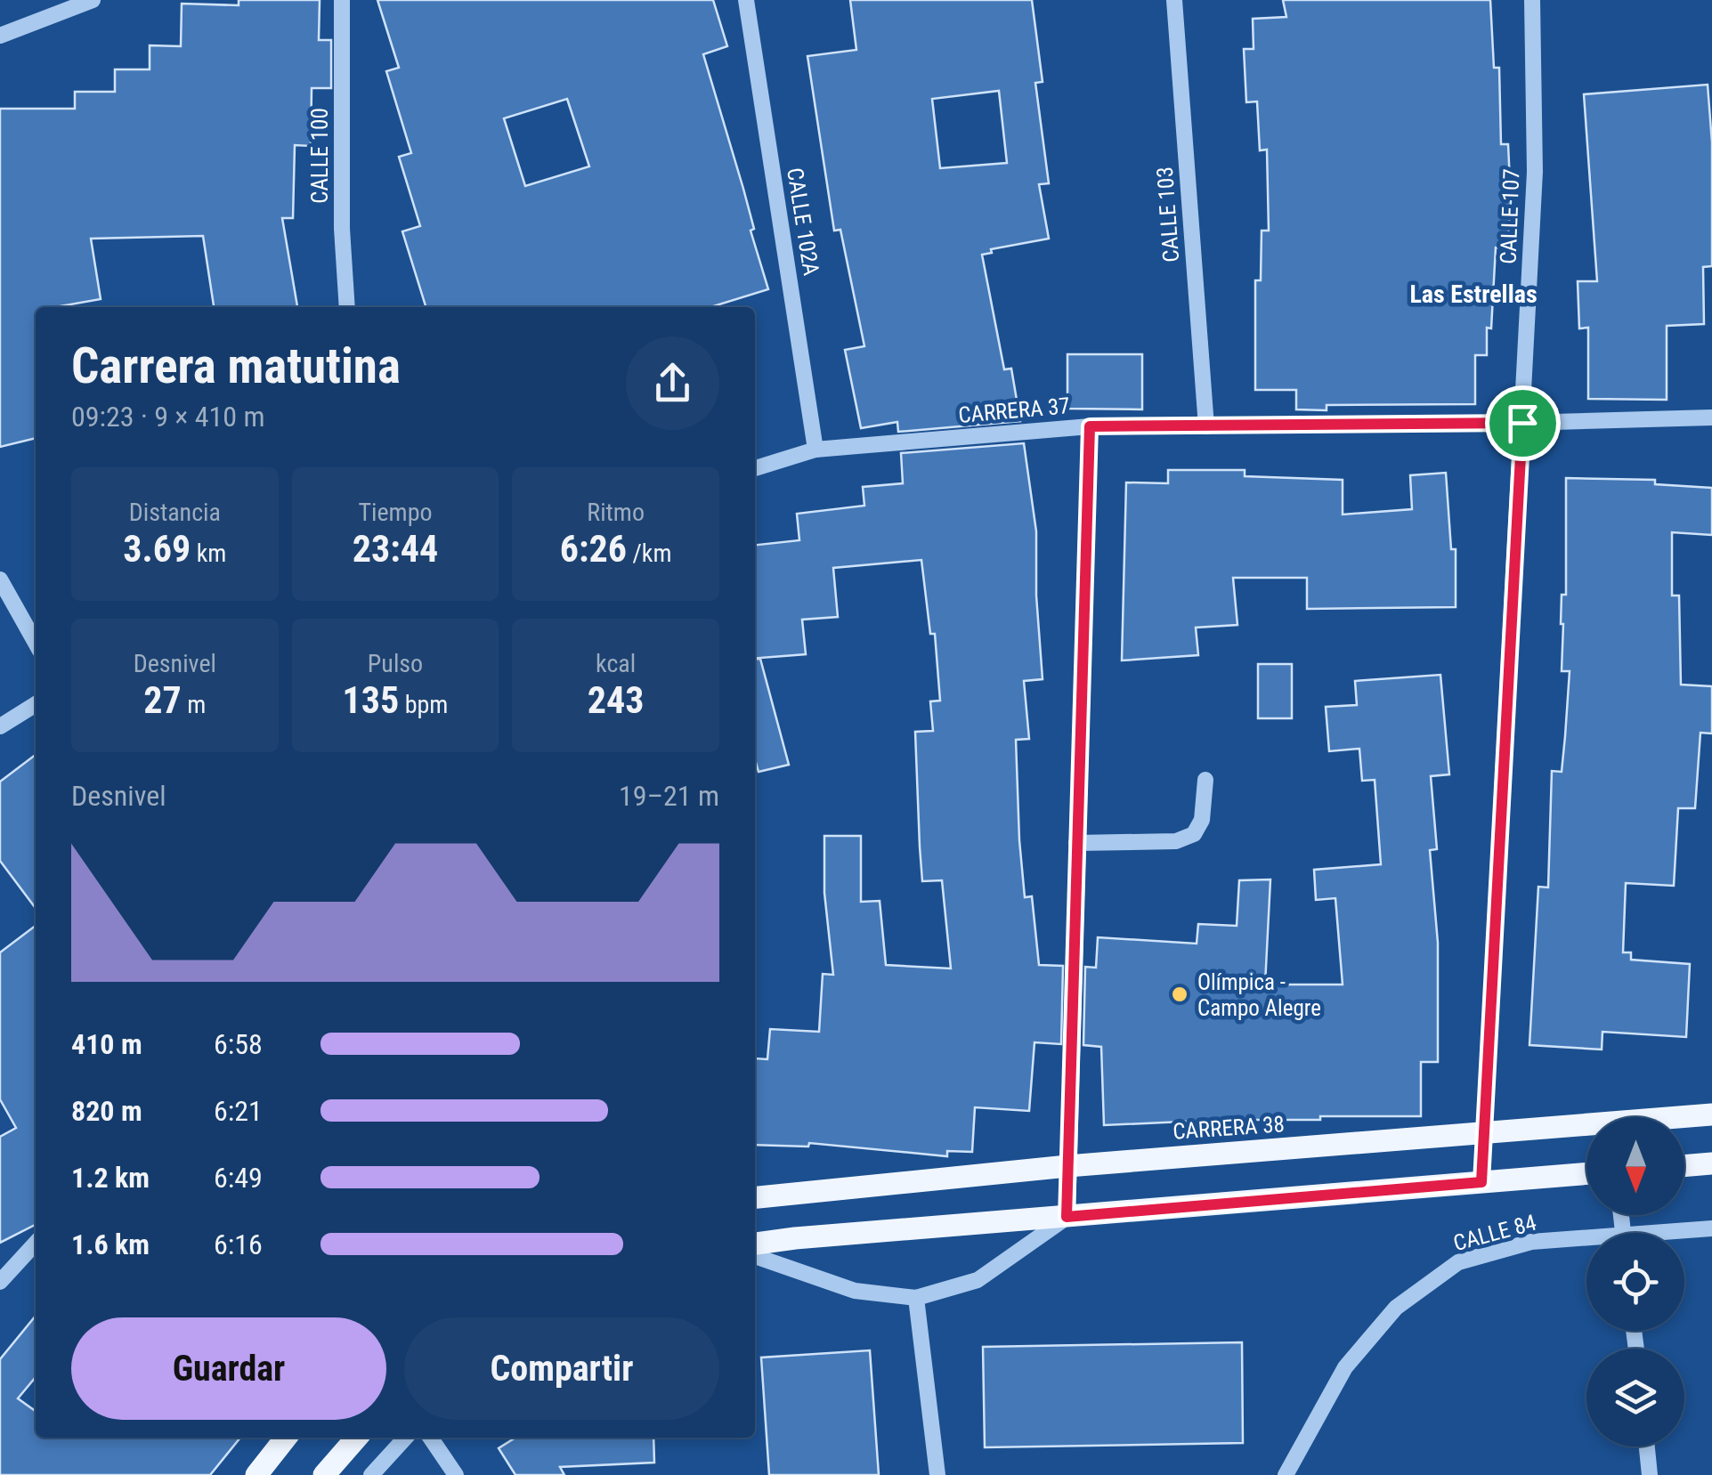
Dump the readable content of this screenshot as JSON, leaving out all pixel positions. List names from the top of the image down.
{
  "streets": {
    "main road": ["CARRERA 38"],
    "street": [
      "CALLE 100",
      "CALLE 103",
      "CALLE 107",
      "CALLE 102A",
      "CARRERA 37",
      "CALLE 84"
    ]
  },
  "crossings": [
    ["CALLE 103", "CARRERA 37"],
    ["CALLE 107", "CARRERA 37"],
    ["CALLE 107", "CARRERA 38"],
    ["CALLE 102A", "CARRERA 37"]
  ],
  "districts": ["Las Estrellas"],
  "places": ["Olímpica - Campo Alegre"],
  "north": "bottom",
  "page": {
    "heading": ["Carrera matutina", "09:23 · 9 × 410 m"],
    "stats": [
      ["Distancia", "3.69 km"],
      ["Tiempo", "23:44"],
      ["Ritmo", "6:26 /km"],
      ["Desnivel", "27 m"],
      ["Pulso", "135 bpm"],
      ["kcal", "243"]
    ],
    "chart": ["Desnivel", "19–21 m"],
    "list": [
      {
        "name": "410 m",
        "note": "6:58"
      },
      {
        "name": "820 m",
        "note": "6:21"
      },
      {
        "name": "1.2 km",
        "note": "6:49"
      },
      {
        "name": "1.6 km",
        "note": "6:16"
      }
    ],
    "buttons": ["Guardar", "Compartir"]
  }
}
